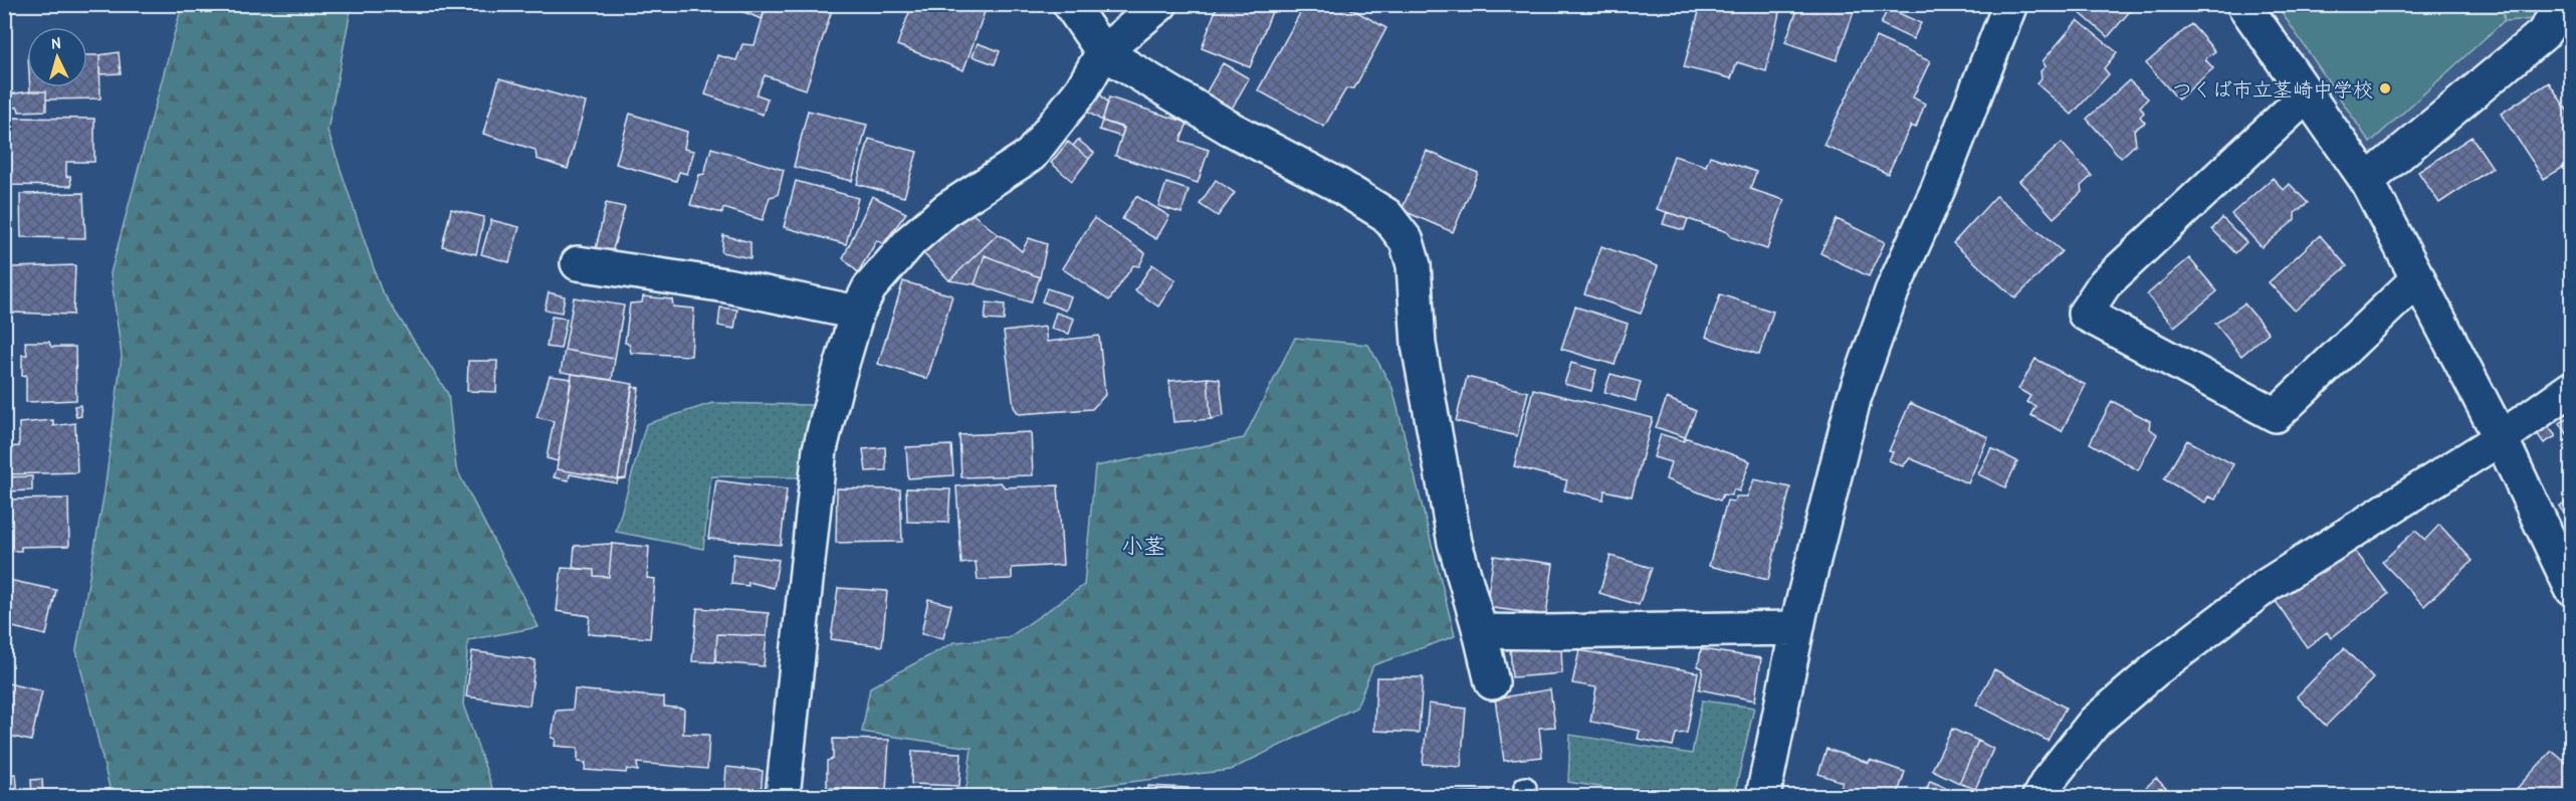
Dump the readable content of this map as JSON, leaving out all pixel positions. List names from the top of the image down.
{
  "districts": ["小茎"],
  "places": ["つくば市立茎崎中学校"],
  "north": "top"
}
